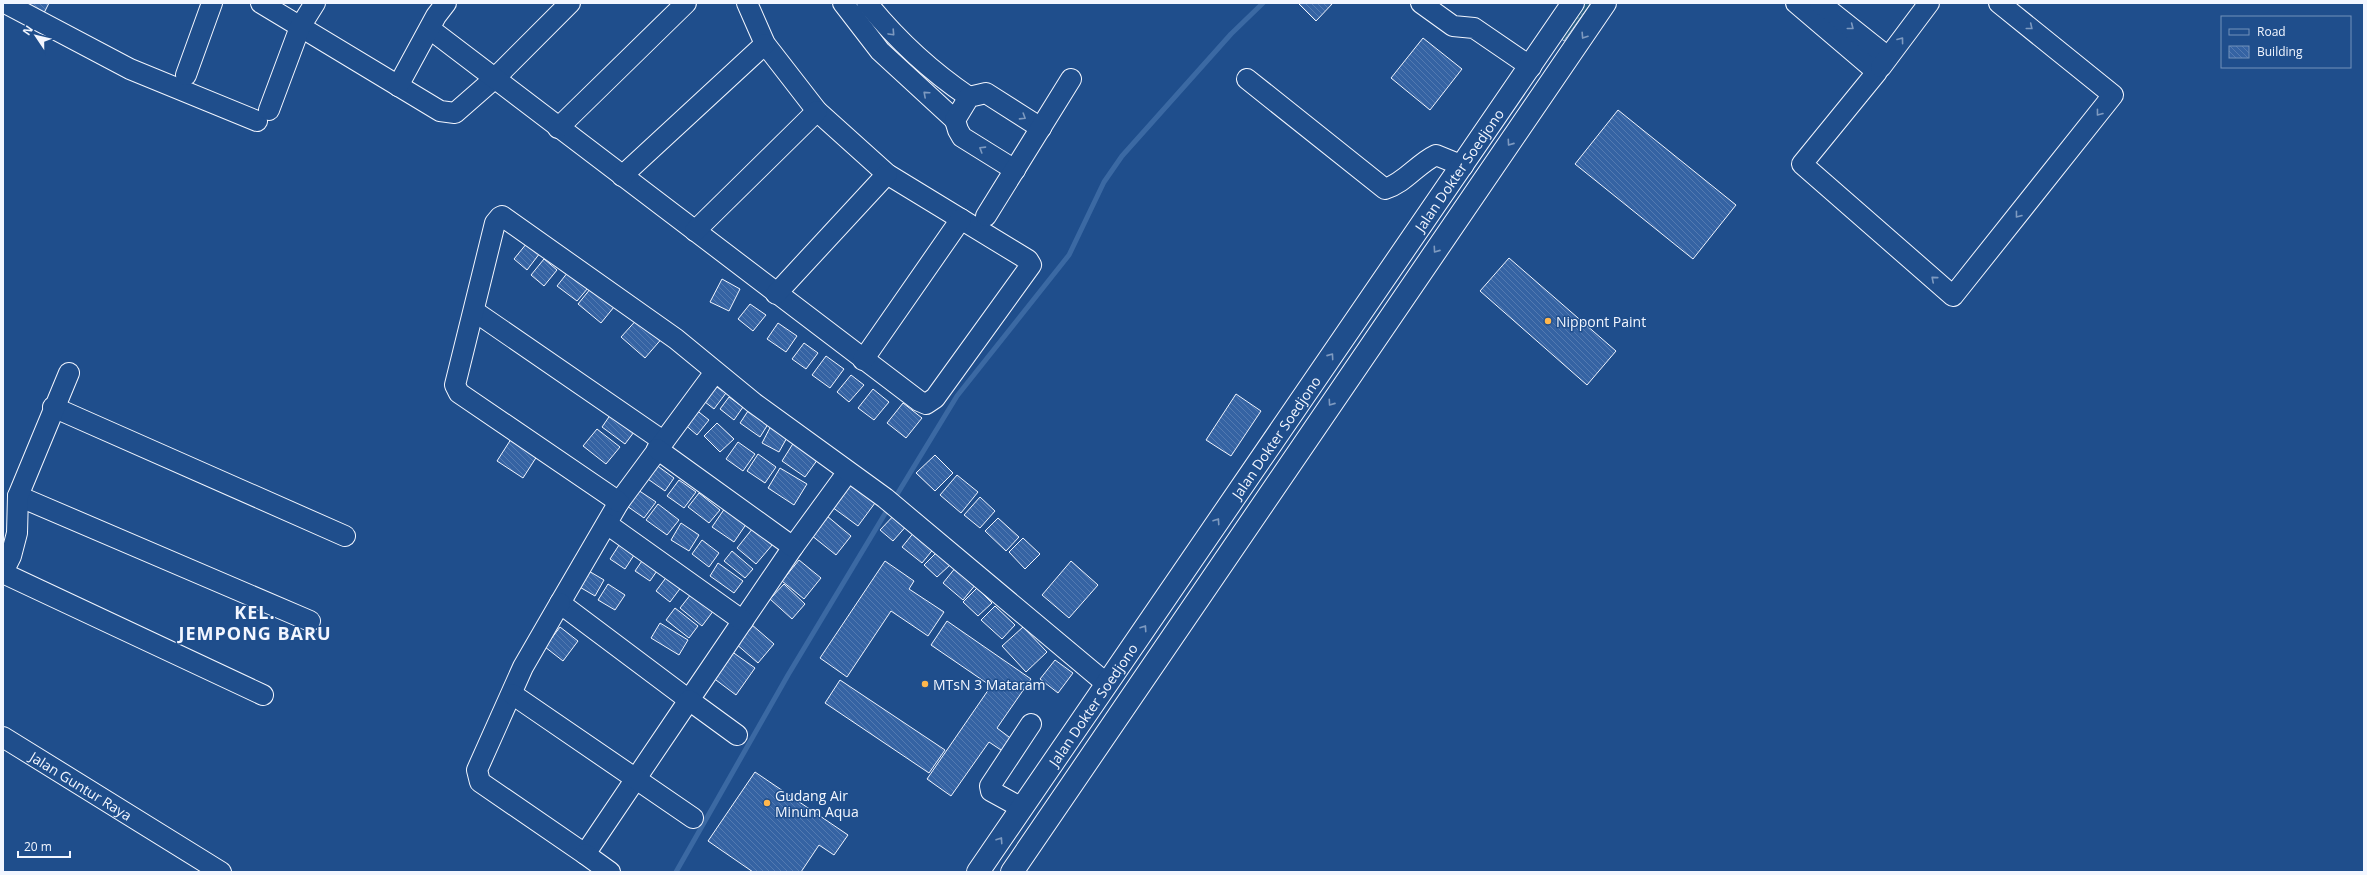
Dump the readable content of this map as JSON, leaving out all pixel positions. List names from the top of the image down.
{
  "streets": {
    "highway": ["Jalan Dokter Soedjono"],
    "street": ["Jalan Guntur Raya"]
  },
  "districts": ["KEL. JEMPONG BARU"],
  "places": ["Nippont Paint", "MTsN 3 Mataram", "Gudang Air Minum Aqua"],
  "legend": ["Road", "Building"],
  "scale_bar": "20 m",
  "north": "top left"
}
